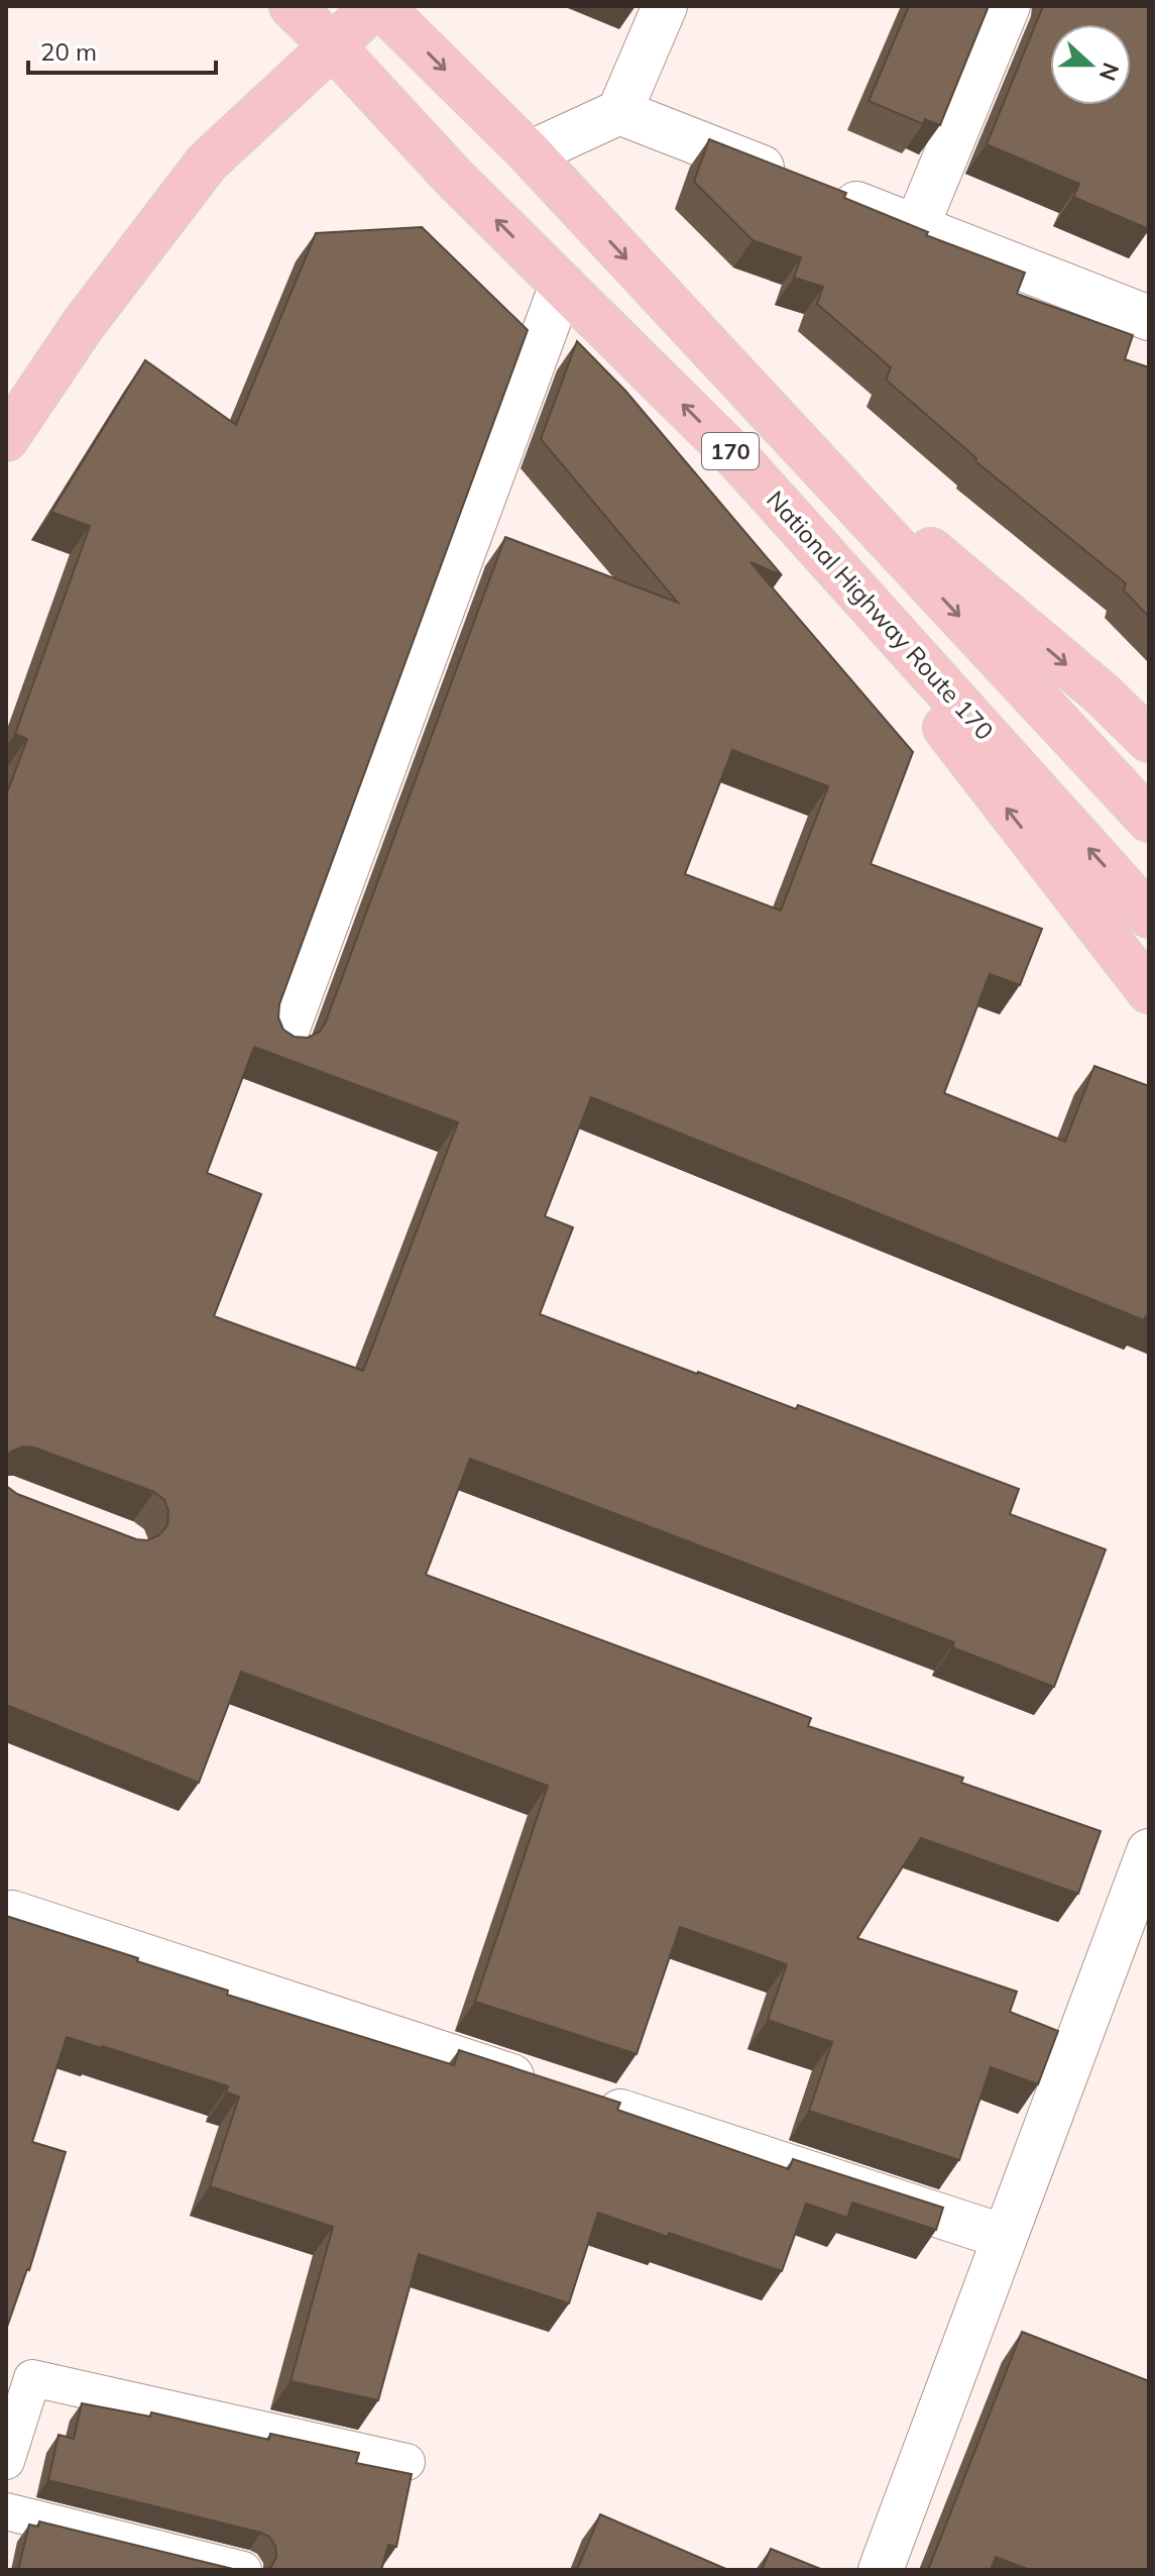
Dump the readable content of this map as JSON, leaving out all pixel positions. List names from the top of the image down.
{
  "streets": {
    "highway": ["170", "National Highway Route 170"]
  },
  "crossings": [
    ["170", "National Highway Route 170"]
  ],
  "scale_bar": "20 m",
  "north": "right"
}
